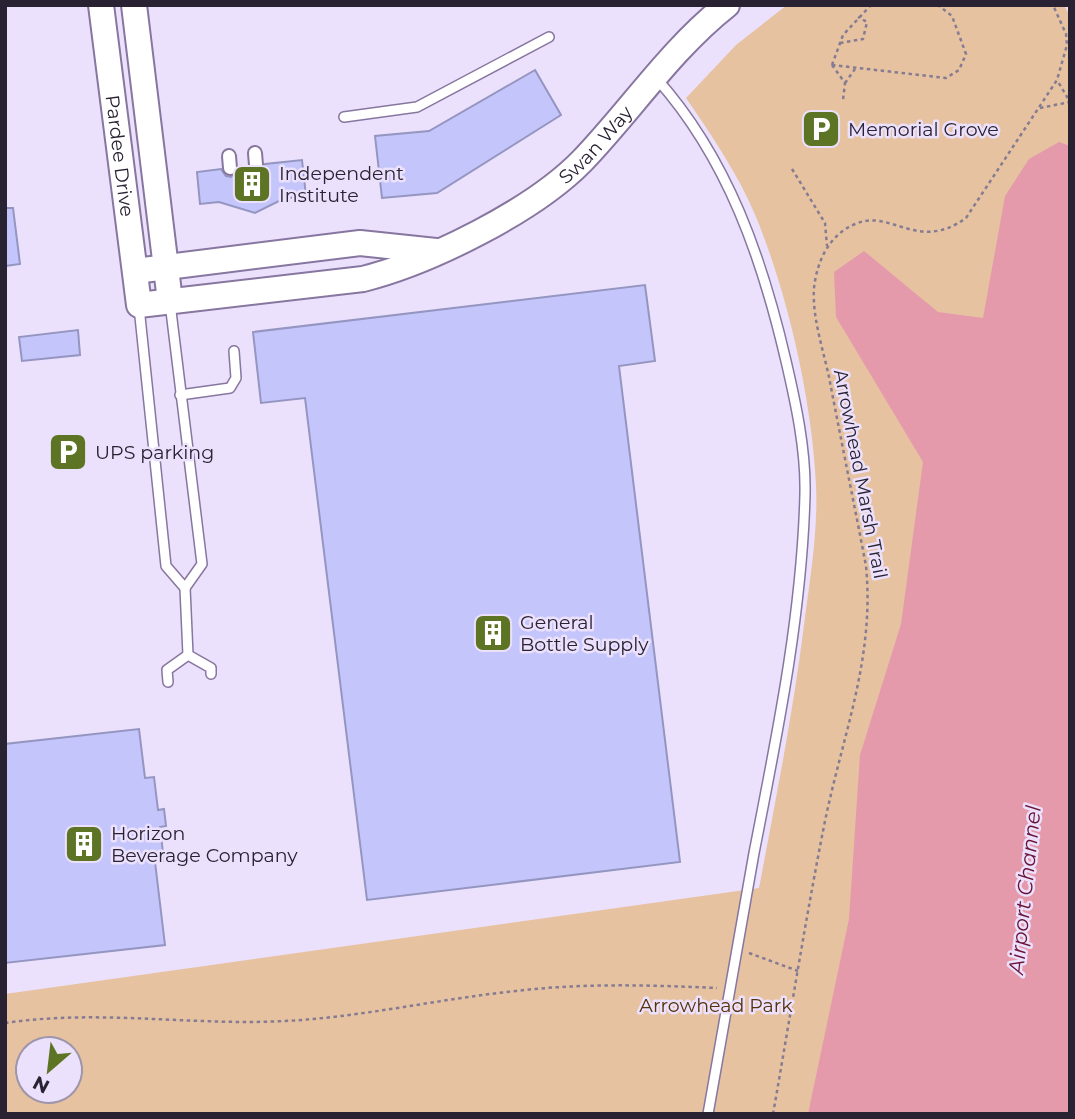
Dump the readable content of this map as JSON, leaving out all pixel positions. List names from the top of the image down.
{
  "streets": {
    "main road": ["Swan Way", "Pardee Drive"],
    "path": ["Arrowhead Marsh Trail"]
  },
  "crossings": [
    ["Swan Way", "Pardee Drive"]
  ],
  "water": ["Airport Channel"],
  "parks": ["Arrowhead Park"],
  "places": {
    "parking": ["Memorial Grove", "UPS parking"],
    "building": ["Independent Institute", "General Bottle Supply", "Horizon Beverage Company"]
  },
  "north": "bottom left"
}
